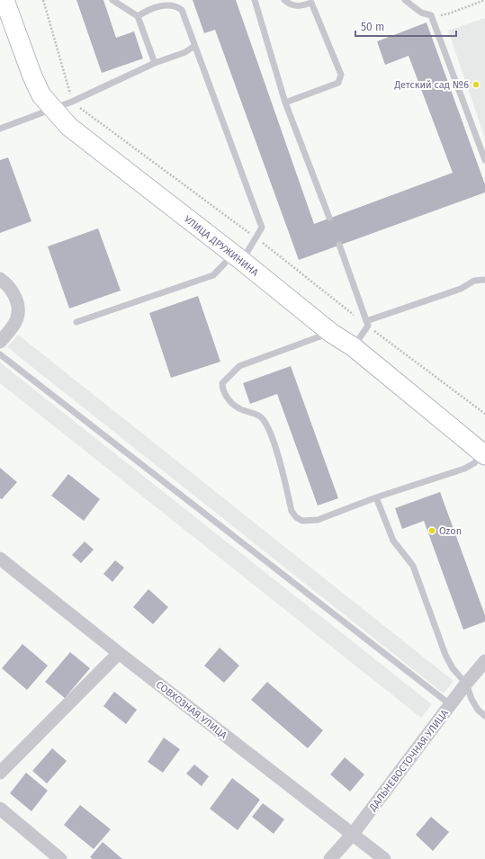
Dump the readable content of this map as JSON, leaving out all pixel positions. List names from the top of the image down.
{
  "streets": {
    "main road": ["УЛИЦА ДРУЖИНИНА"],
    "street": ["СОВХОЗНАЯ УЛИЦА", "ДАЛЬНЕВОСТОЧНАЯ УЛИЦА"]
  },
  "crossings": [
    ["СОВХОЗНАЯ УЛИЦА", "ДАЛЬНЕВОСТОЧНАЯ УЛИЦА"]
  ],
  "places": ["Детский сад №6", "Ozon"],
  "scale_bar": "50 m"
}
